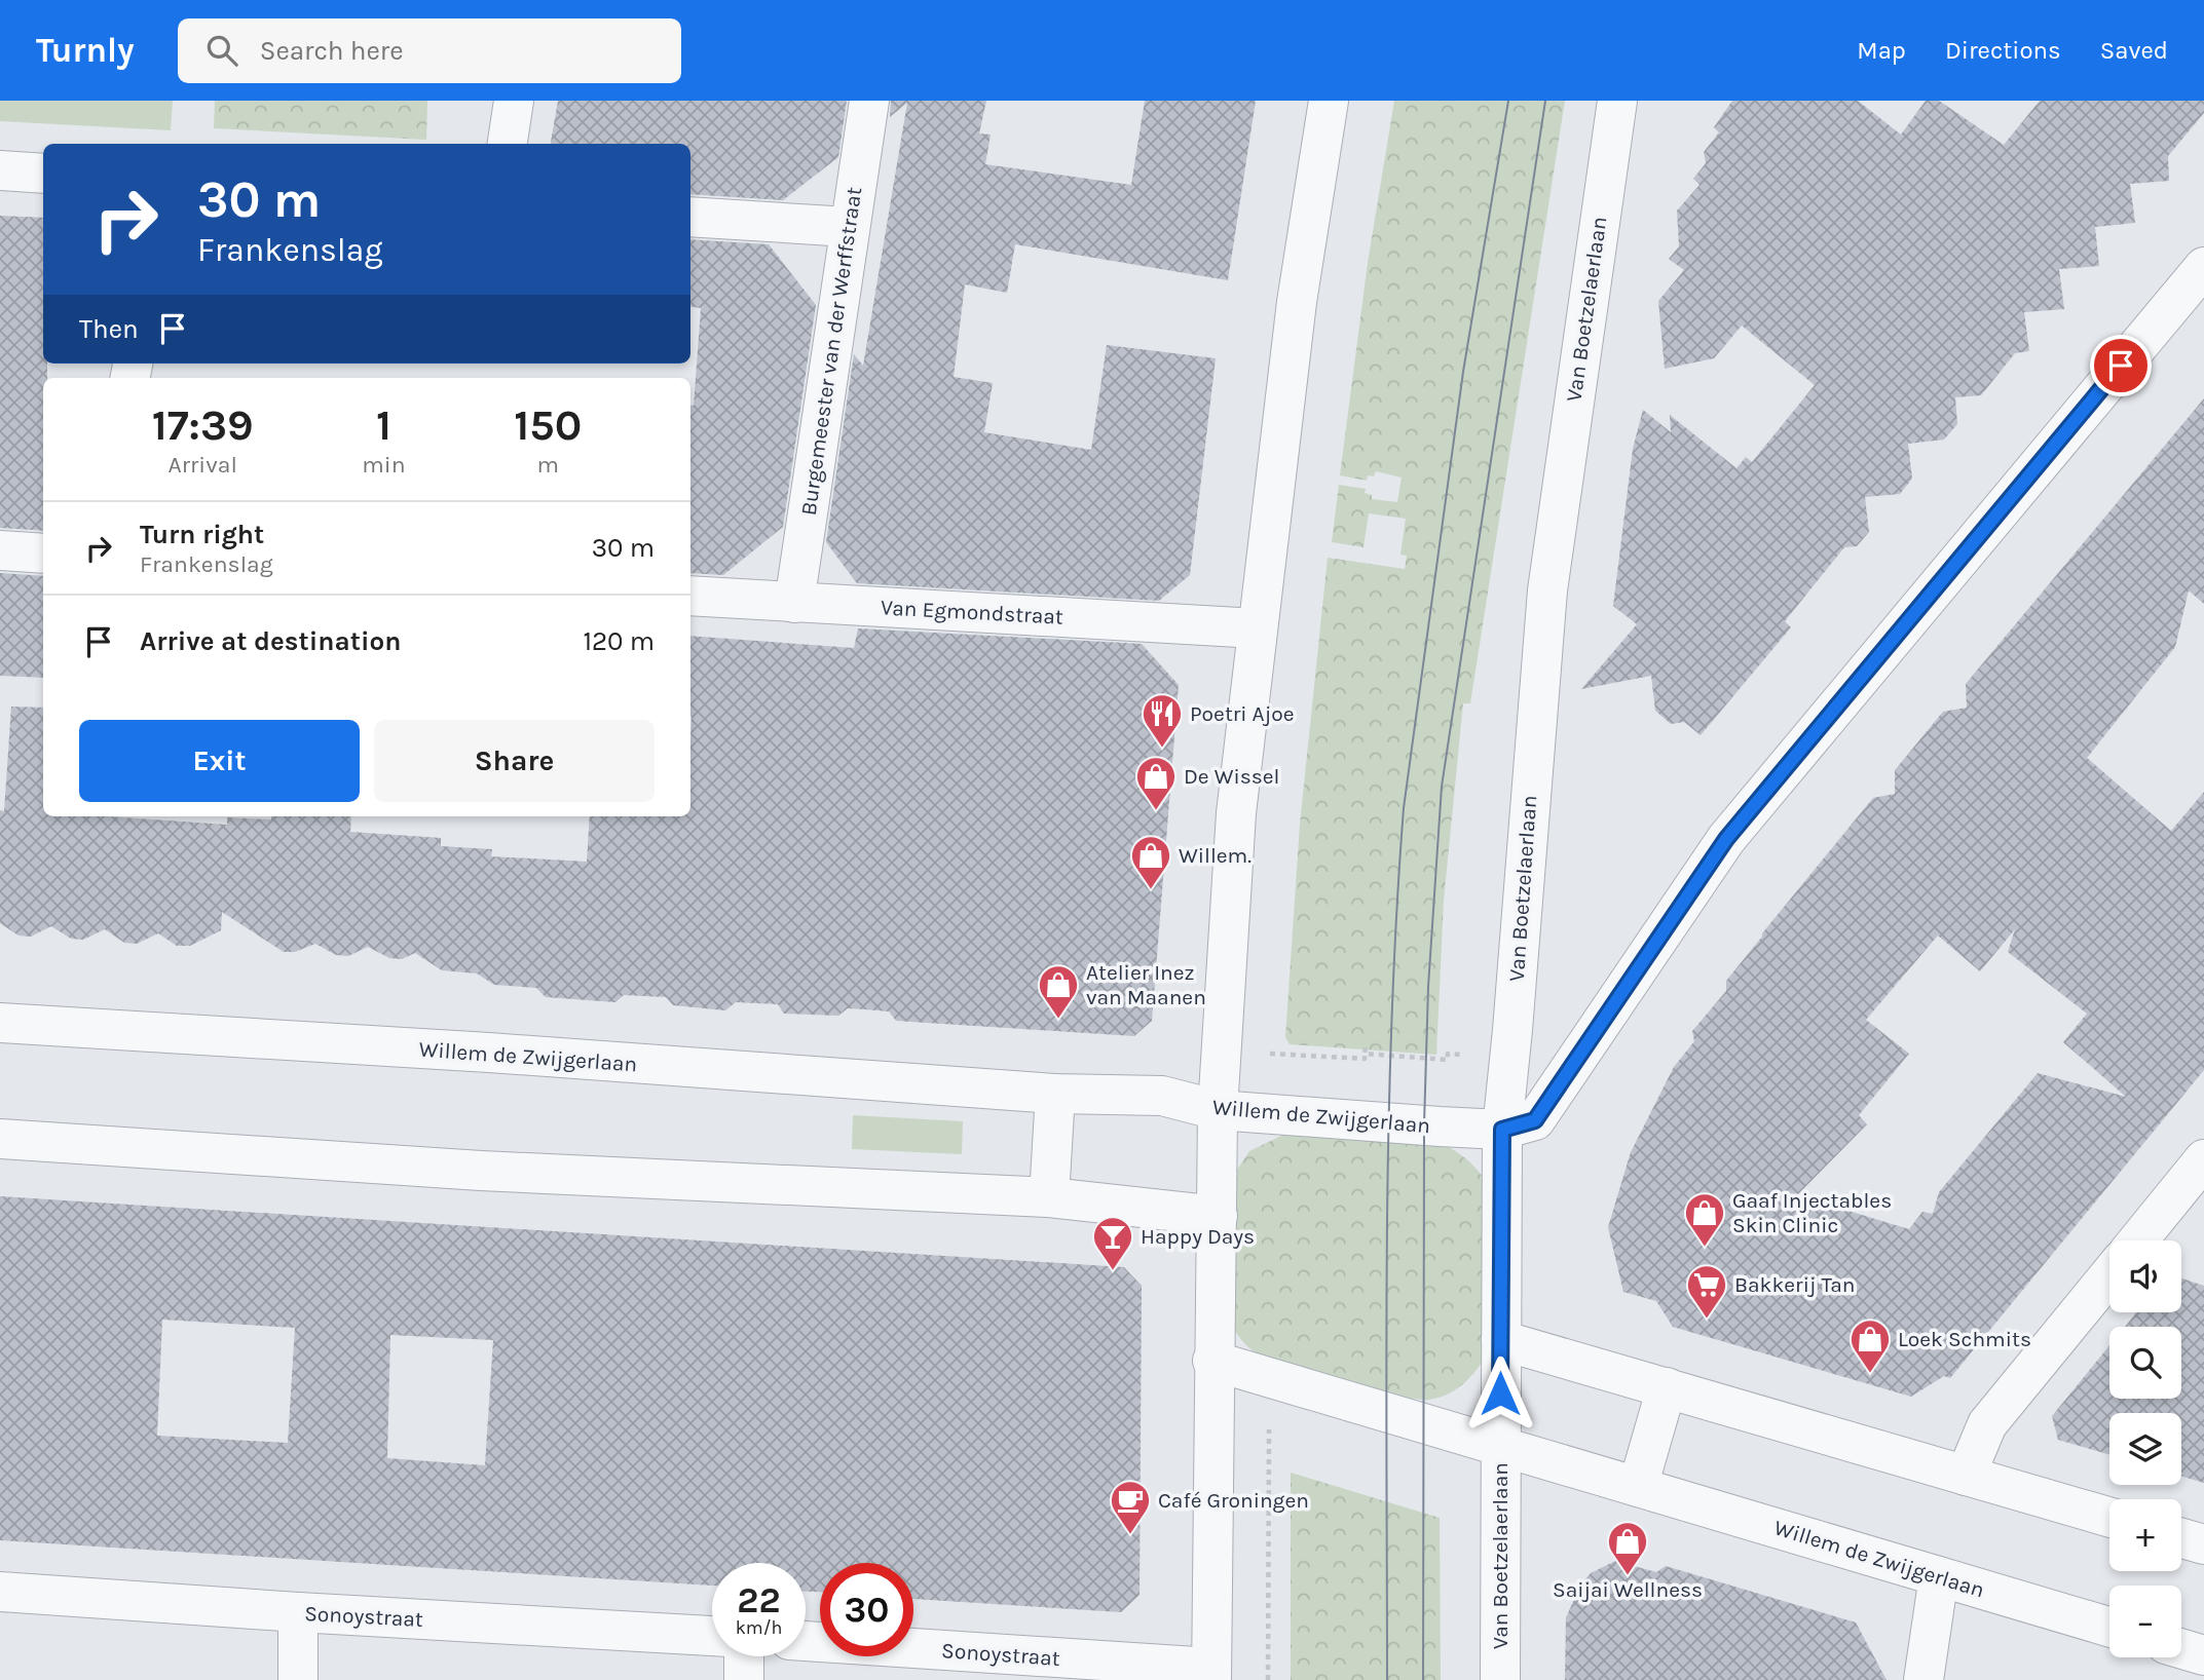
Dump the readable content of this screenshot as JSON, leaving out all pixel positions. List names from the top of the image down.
{
  "streets": {
    "street": [
      "Van Boetzelaerlaan",
      "Burgemeester van der Werffstraat",
      "Van Egmondstraat",
      "Willem de Zwijgerlaan",
      "Sonoystraat"
    ]
  },
  "crossings": [
    ["Van Boetzelaerlaan", "Willem de Zwijgerlaan"],
    ["Burgemeester van der Werffstraat", "Van Egmondstraat"]
  ],
  "places": {
    "restaurant": ["Poetri Ajoe"],
    "shop": [
      "De Wissel",
      "Willem.",
      "Atelier Inez van Maanen",
      "Gaaf Injectables Skin Clinic",
      "Loek Schmits",
      "Saijai Wellness"
    ],
    "bar": ["Happy Days"],
    "supermarket": ["Bakkerij Tan"],
    "cafe": ["Café Groningen"]
  },
  "page": {
    "header": "Turnly",
    "search": "Search here",
    "nav": ["Map", "Directions", "Saved"],
    "turn": ["30 m", "Frankenslag"],
    "then": "Then",
    "eta": [
      "17:39",
      "Arrival",
      "1",
      "min",
      "150",
      "m"
    ],
    "list": [
      {
        "name": "Turn right",
        "note": "Frankenslag",
        "value": "30 m"
      },
      {
        "name": "Arrive at destination",
        "value": "120 m"
      }
    ],
    "buttons": ["Exit", "Share"],
    "map_buttons": ["+", "−"],
    "speed": "22 km/h",
    "limit": "30"
  }
}
